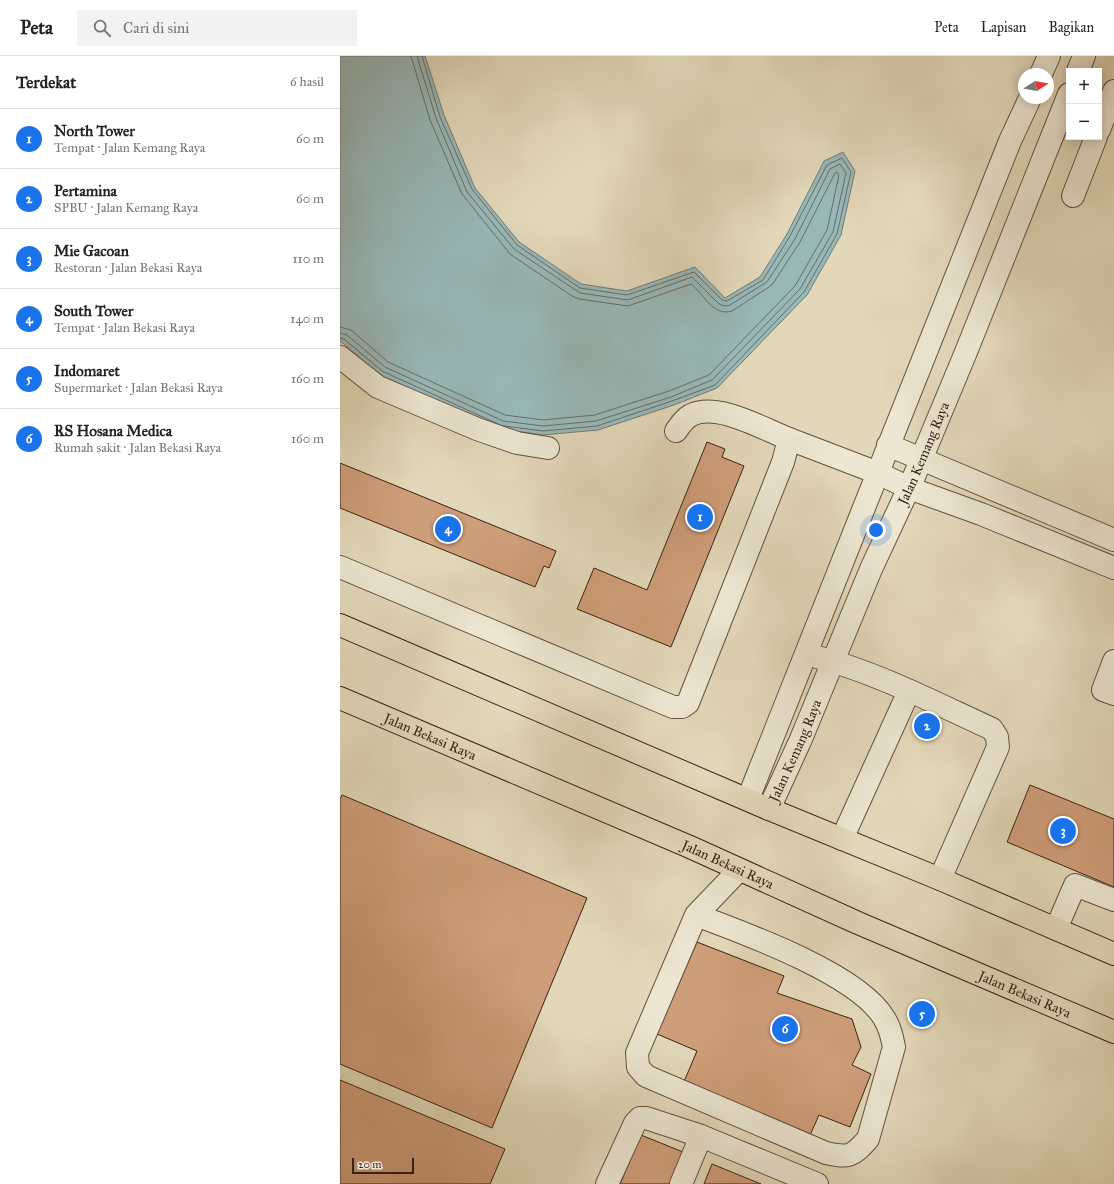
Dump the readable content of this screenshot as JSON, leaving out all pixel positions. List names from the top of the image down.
{
  "streets": {
    "main road": ["Jalan Bekasi Raya"],
    "street": ["Jalan Kemang Raya"]
  },
  "scale_bar": "20 m",
  "north": "right",
  "page": {
    "header": "Peta",
    "search": "Cari di sini",
    "nav": ["Peta", "Lapisan", "Bagikan"],
    "heading": ["Terdekat", "6 hasil"],
    "map_buttons": ["+", "−"],
    "list": [
      {
        "mark": "1",
        "name": "North Tower",
        "note": "Tempat · Jalan Kemang Raya",
        "value": "60 m"
      },
      {
        "mark": "2",
        "name": "Pertamina",
        "note": "SPBU · Jalan Kemang Raya",
        "value": "60 m"
      },
      {
        "mark": "3",
        "name": "Mie Gacoan",
        "note": "Restoran · Jalan Bekasi Raya",
        "value": "110 m"
      },
      {
        "mark": "4",
        "name": "South Tower",
        "note": "Tempat · Jalan Bekasi Raya",
        "value": "140 m"
      },
      {
        "mark": "5",
        "name": "Indomaret",
        "note": "Supermarket · Jalan Bekasi Raya",
        "value": "160 m"
      },
      {
        "mark": "6",
        "name": "RS Hosana Medica",
        "note": "Rumah sakit · Jalan Bekasi Raya",
        "value": "160 m"
      }
    ],
    "pins": [
      "1",
      "4",
      "2",
      "3",
      "5",
      "6"
    ],
    "scale": "20 m"
  }
}
